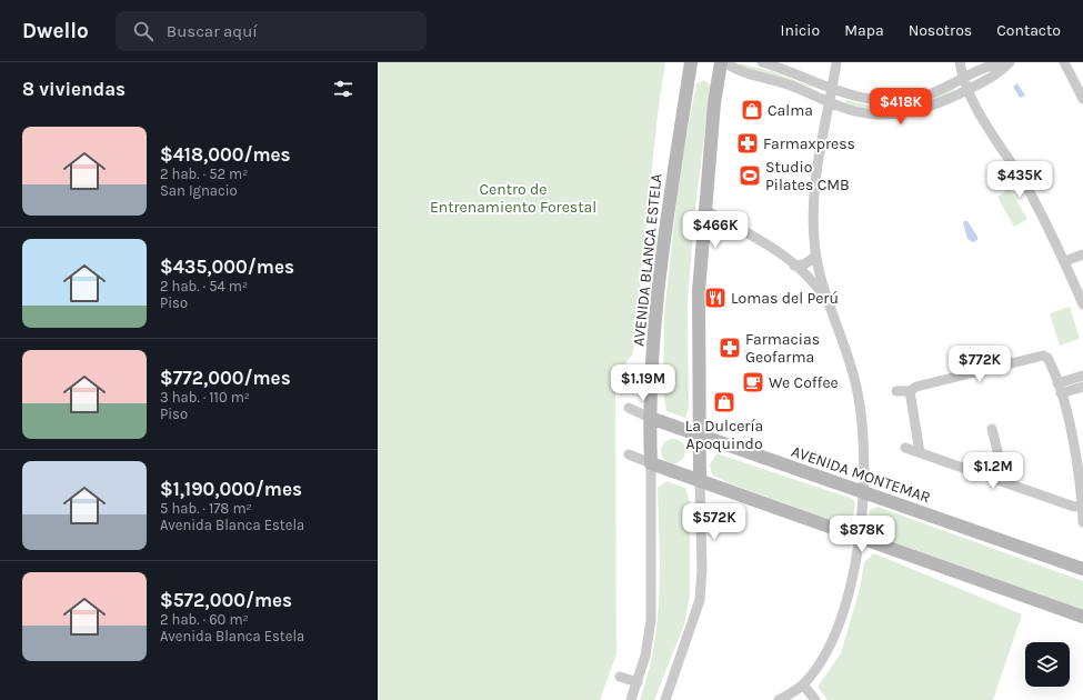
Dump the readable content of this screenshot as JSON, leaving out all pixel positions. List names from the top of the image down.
{
  "streets": {
    "main road": ["AVENIDA BLANCA ESTELA", "AVENIDA MONTEMAR"]
  },
  "crossings": [
    ["AVENIDA BLANCA ESTELA", "AVENIDA MONTEMAR"]
  ],
  "parks": ["Centro de Entrenamiento Forestal"],
  "places": {
    "shop": ["Calma", "La Dulcería Apoquindo"],
    "pharmacy": ["Farmaxpress", "Farmacias Geofarma"],
    "sports": ["Studio Pilates CMB"],
    "restaurant": ["Lomas del Perú"],
    "cafe": ["We Coffee"]
  },
  "page": {
    "header": "Dwello",
    "search": "Buscar aquí",
    "nav": [
      "Inicio",
      "Mapa",
      "Nosotros",
      "Contacto"
    ],
    "heading": "8 viviendas",
    "price": [
      "$418K",
      "$435K",
      "$466K",
      "$772K",
      "$1.19M",
      "$1.2M",
      "$572K",
      "$878K"
    ],
    "list": [
      {
        "name": "$418,000/mes",
        "note": "2 hab. · 52 m² · San Ignacio"
      },
      {
        "name": "$435,000/mes",
        "note": "2 hab. · 54 m² · Piso"
      },
      {
        "name": "$772,000/mes",
        "note": "3 hab. · 110 m² · Piso"
      },
      {
        "name": "$1,190,000/mes",
        "note": "5 hab. · 178 m² · Avenida Blanca Estela"
      },
      {
        "name": "$572,000/mes",
        "note": "2 hab. · 60 m² · Avenida Blanca Estela"
      }
    ]
  }
}
